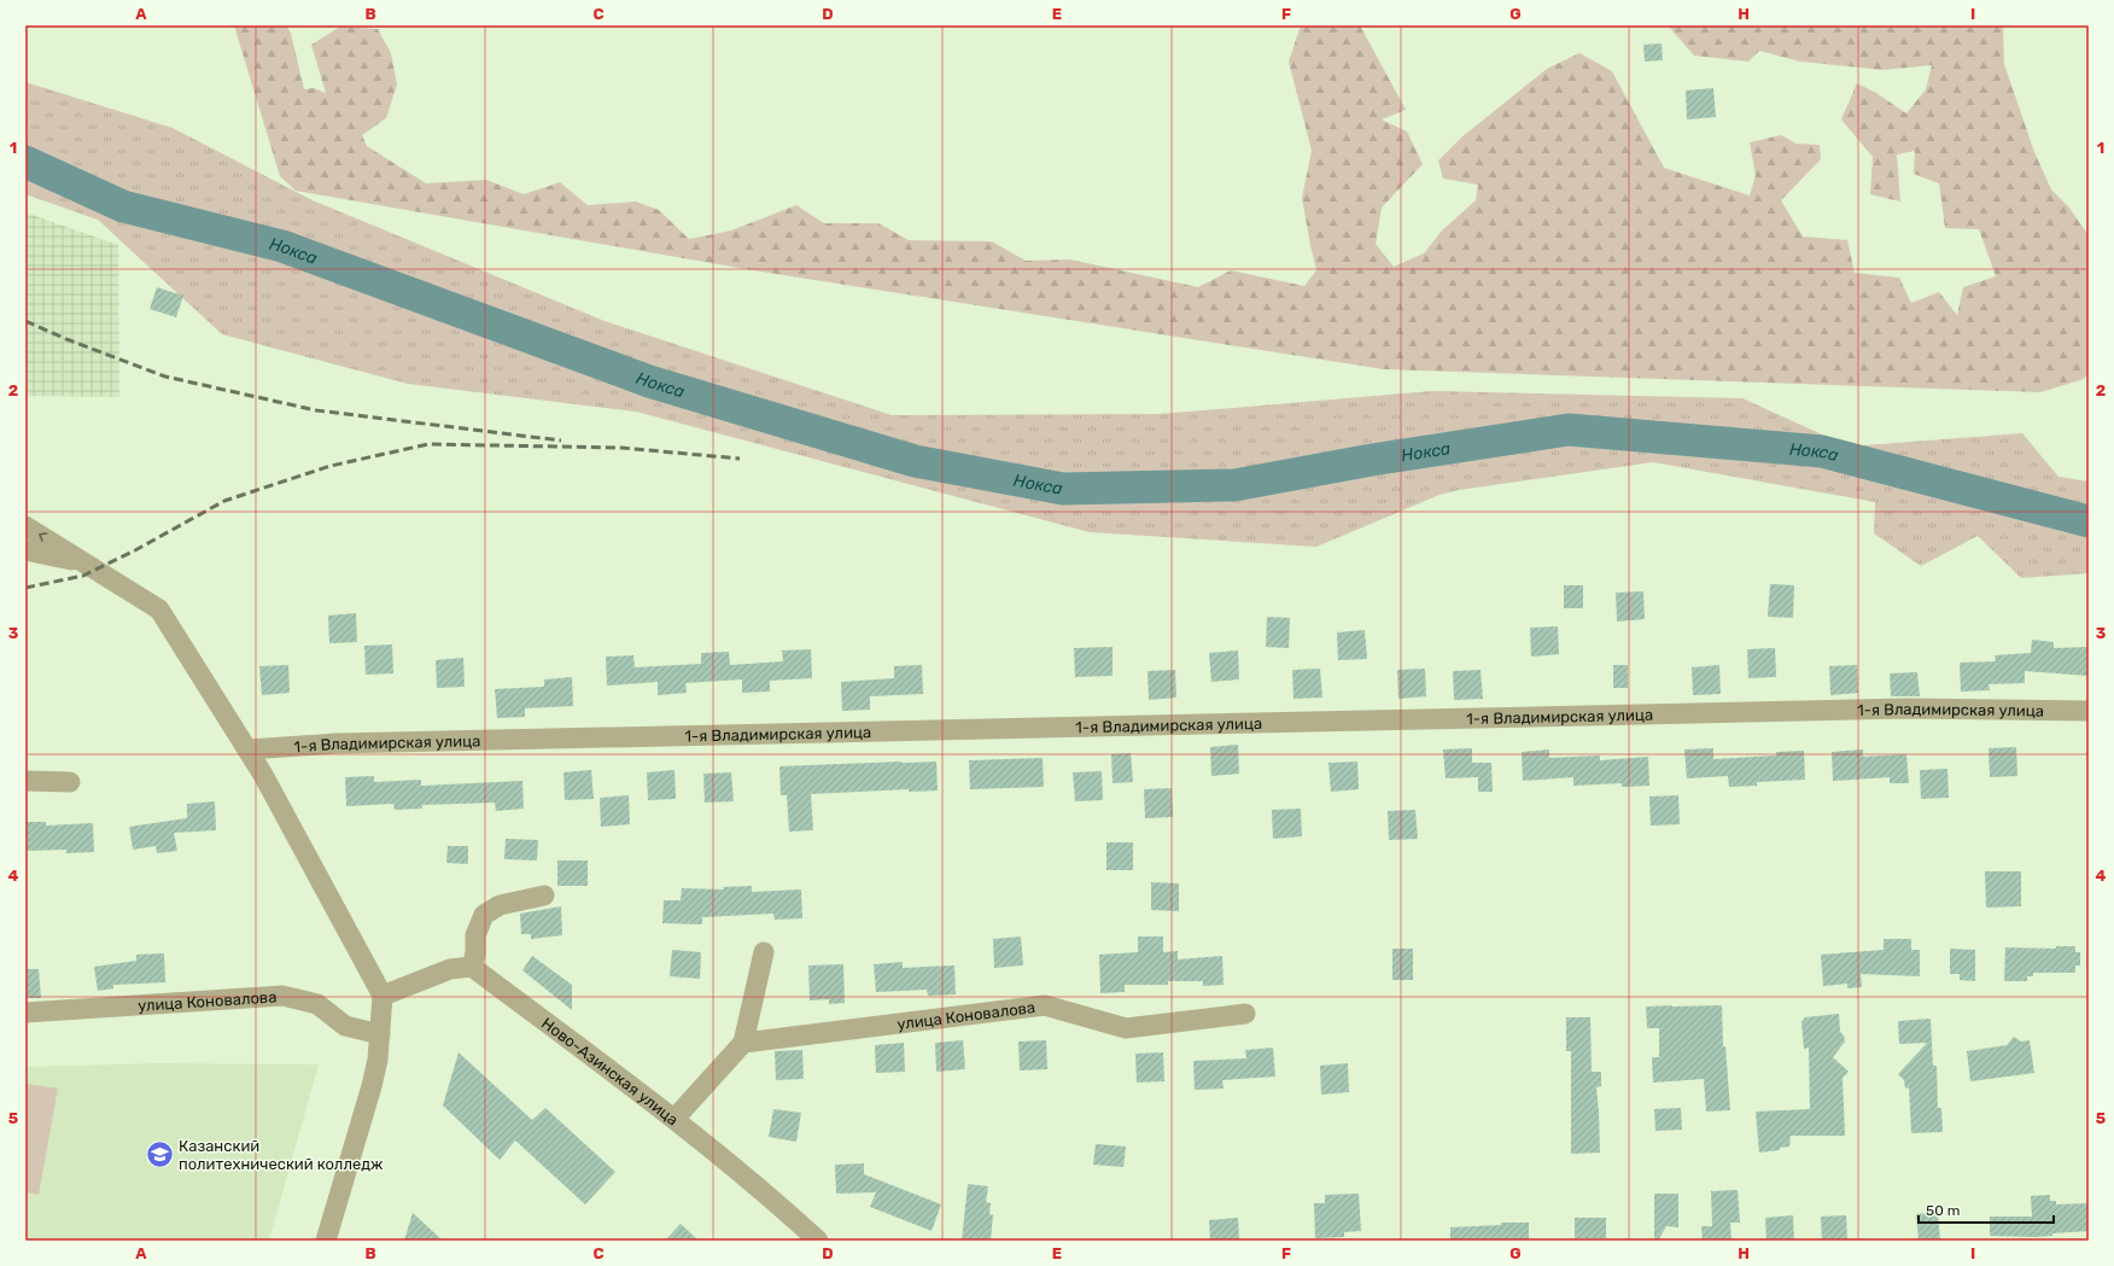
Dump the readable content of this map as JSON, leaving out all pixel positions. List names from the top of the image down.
{
  "streets": {
    "street": ["1-я Владимирская улица", "улица Коновалова", "Ново-Азинская улица"]
  },
  "water": ["Нокса"],
  "places": {
    "school or university": ["Казанский политехнический колледж"]
  },
  "scale_bar": "50 m",
  "grid": {
    "columns": [
      "A",
      "B",
      "C",
      "D",
      "E",
      "F",
      "G",
      "H",
      "I"
    ],
    "rows": [
      "1",
      "2",
      "3",
      "4",
      "5"
    ]
  }
}
